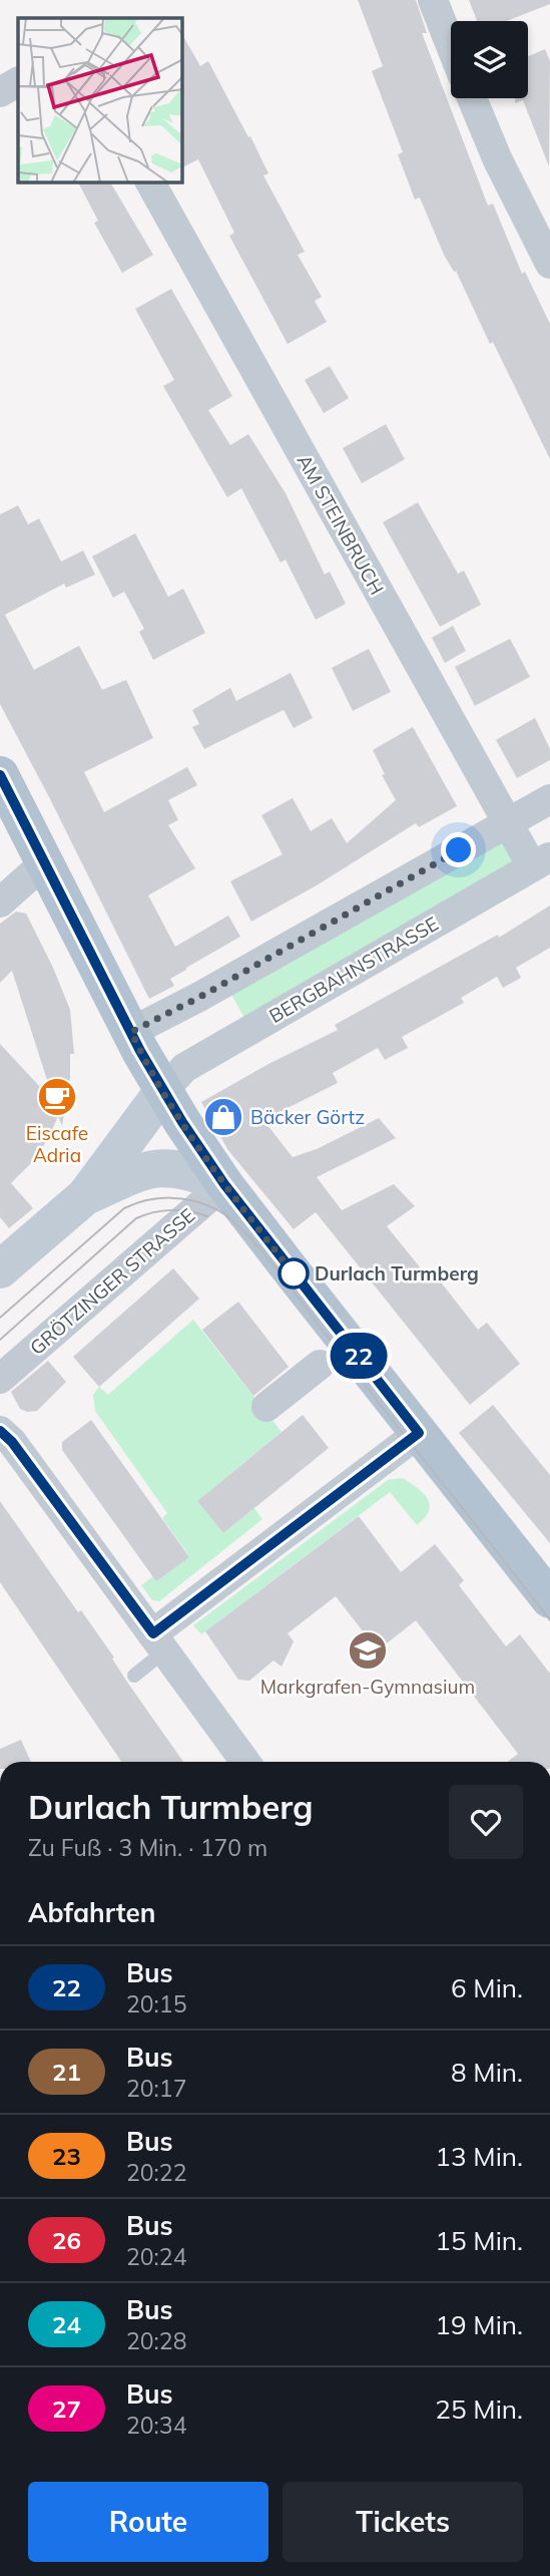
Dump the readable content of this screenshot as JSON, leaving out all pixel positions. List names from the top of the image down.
{
  "streets": {
    "street": ["AM STEINBRUCH", "BERGBAHNSTRASSE", "GRÖTZINGER STRASSE"]
  },
  "crossings": [
    ["AM STEINBRUCH", "BERGBAHNSTRASSE"]
  ],
  "places": {
    "cafe": ["Eiscafe Adria"],
    "shop": ["Bäcker Görtz"],
    "other": ["Durlach Turmberg"],
    "school or university": ["Markgrafen-Gymnasium"]
  },
  "lines": ["bus line 22"],
  "page": {
    "on_map": "22",
    "heading": [
      ["Durlach Turmberg", "Zu Fuß · 3 Min. · 170 m"],
      "Abfahrten"
    ],
    "list": [
      {
        "mark": "22",
        "name": "Bus",
        "note": "20:15",
        "value": "6 Min."
      },
      {
        "mark": "21",
        "name": "Bus",
        "note": "20:17",
        "value": "8 Min."
      },
      {
        "mark": "23",
        "name": "Bus",
        "note": "20:22",
        "value": "13 Min."
      },
      {
        "mark": "26",
        "name": "Bus",
        "note": "20:24",
        "value": "15 Min."
      },
      {
        "mark": "24",
        "name": "Bus",
        "note": "20:28",
        "value": "19 Min."
      },
      {
        "mark": "27",
        "name": "Bus",
        "note": "20:34",
        "value": "25 Min."
      }
    ],
    "buttons": ["Route", "Tickets"]
  }
}
